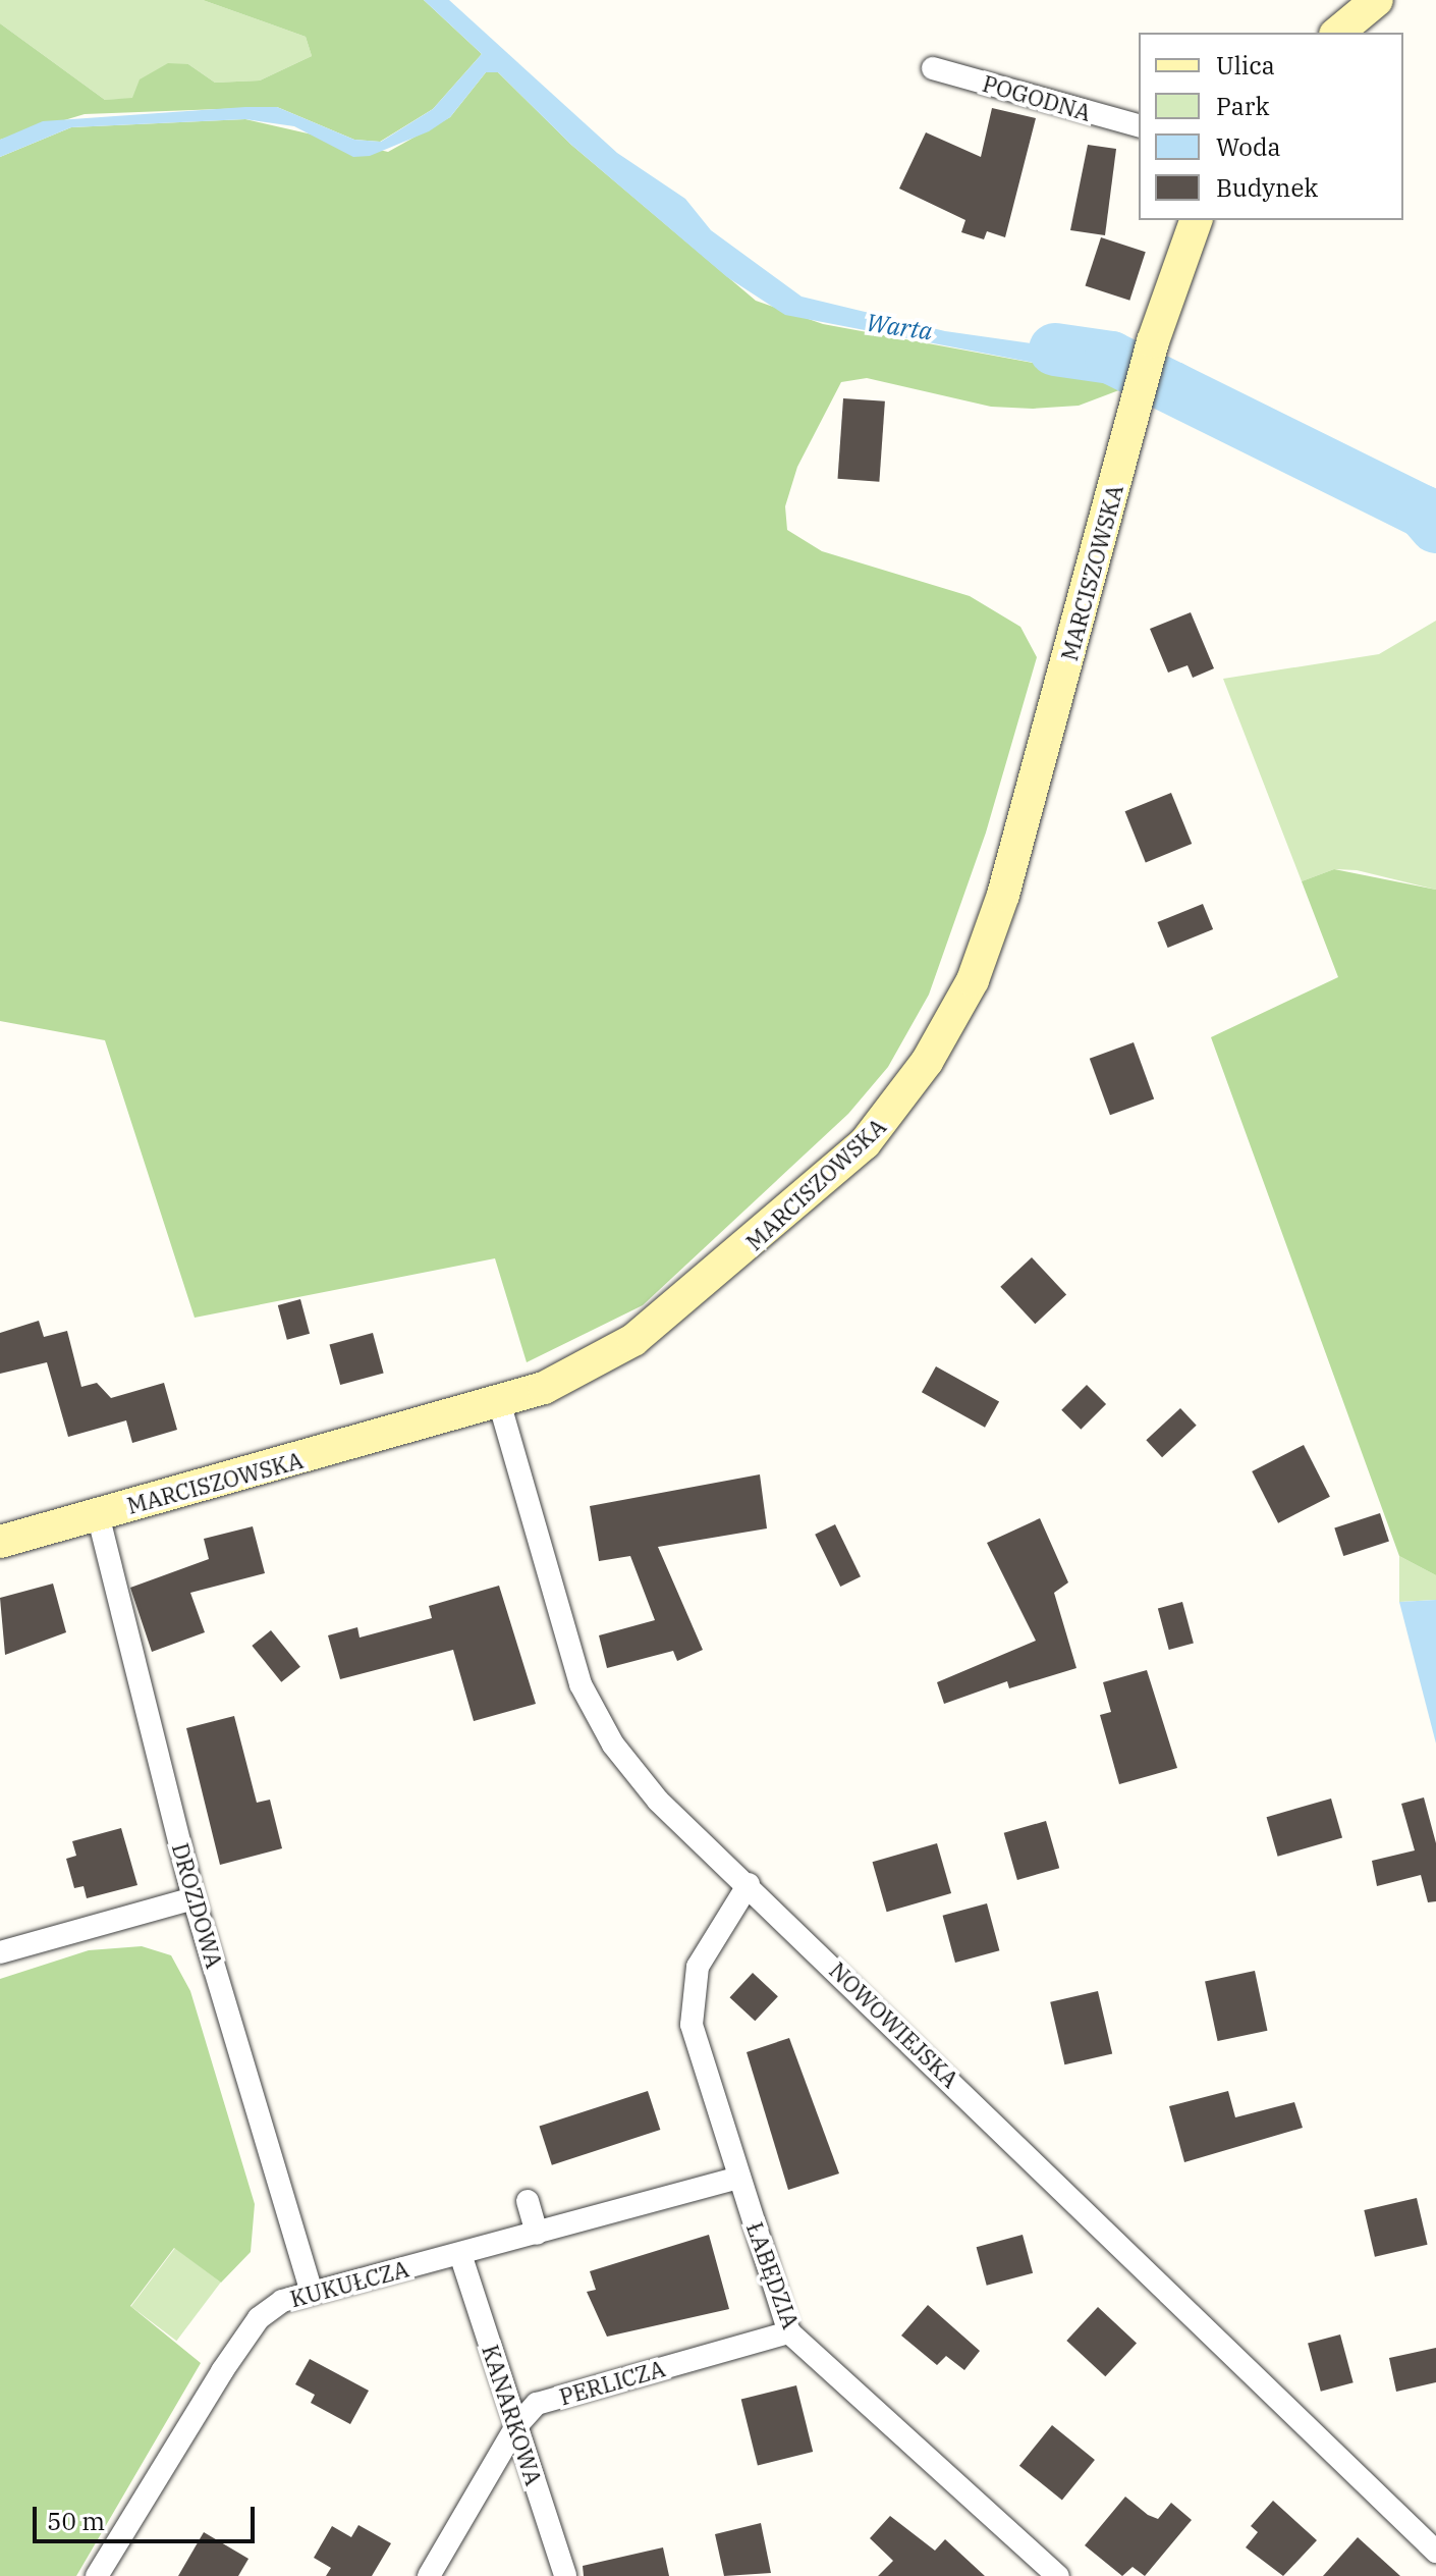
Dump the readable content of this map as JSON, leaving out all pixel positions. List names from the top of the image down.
{
  "streets": {
    "street": [
      "POGODNA",
      "MARCISZOWSKA",
      "DROZDOWA",
      "NOWOWIEJSKA",
      "ŁABĘDZIA",
      "KUKUŁCZA",
      "PERLICZA",
      "KANARKOWA"
    ]
  },
  "crossings": [
    ["MARCISZOWSKA", "DROZDOWA"],
    ["MARCISZOWSKA", "NOWOWIEJSKA"],
    ["DROZDOWA", "KUKUŁCZA"],
    ["NOWOWIEJSKA", "ŁABĘDZIA"],
    ["ŁABĘDZIA", "KUKUŁCZA"],
    ["ŁABĘDZIA", "PERLICZA"],
    ["KUKUŁCZA", "KANARKOWA"],
    ["PERLICZA", "KANARKOWA"]
  ],
  "water": ["Warta"],
  "legend": [
    "Ulica",
    "Park",
    "Woda",
    "Budynek"
  ],
  "scale_bar": "50 m"
}
